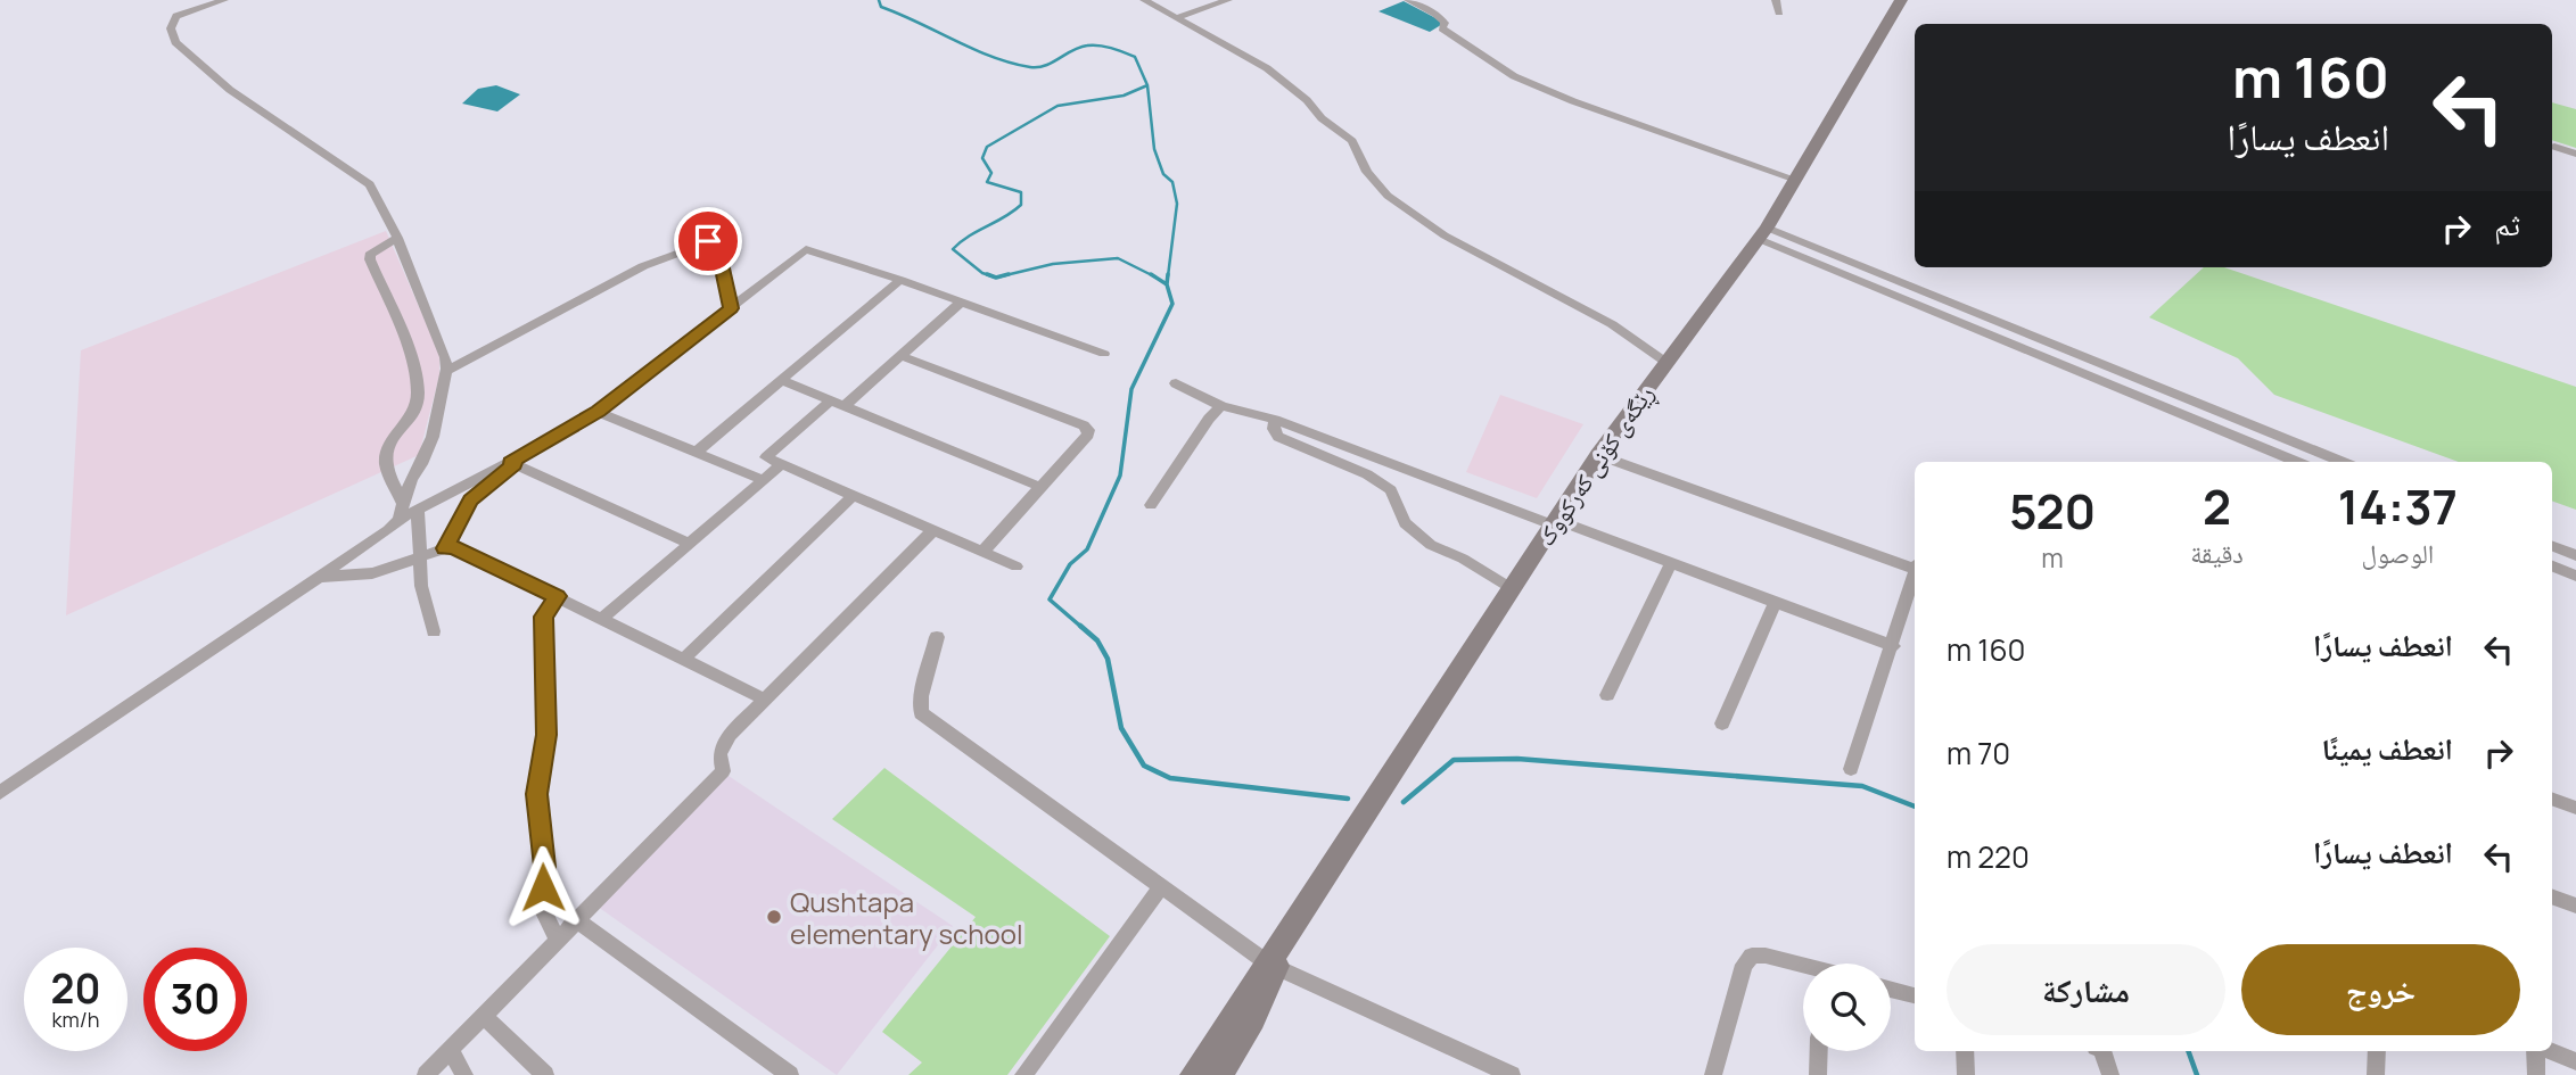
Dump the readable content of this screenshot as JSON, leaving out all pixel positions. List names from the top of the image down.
{
  "streets": {
    "street": ["ڕێگەی کۆنی کەرکووک"]
  },
  "places": ["Qushtapa elementary school"],
  "page": {
    "turn": ["160 m", "انعطف يسارًا"],
    "then": "ثم",
    "eta": [
      "14:37",
      "الوصول",
      "2",
      "دقيقة",
      "520",
      "m"
    ],
    "list": [
      {
        "name": "انعطف يسارًا",
        "value": "160 m"
      },
      {
        "name": "انعطف يمينًا",
        "value": "70 m"
      },
      {
        "name": "انعطف يسارًا",
        "value": "220 m"
      }
    ],
    "buttons": ["خروج", "مشاركة"],
    "speed": "20 km/h",
    "limit": "30"
  }
}
